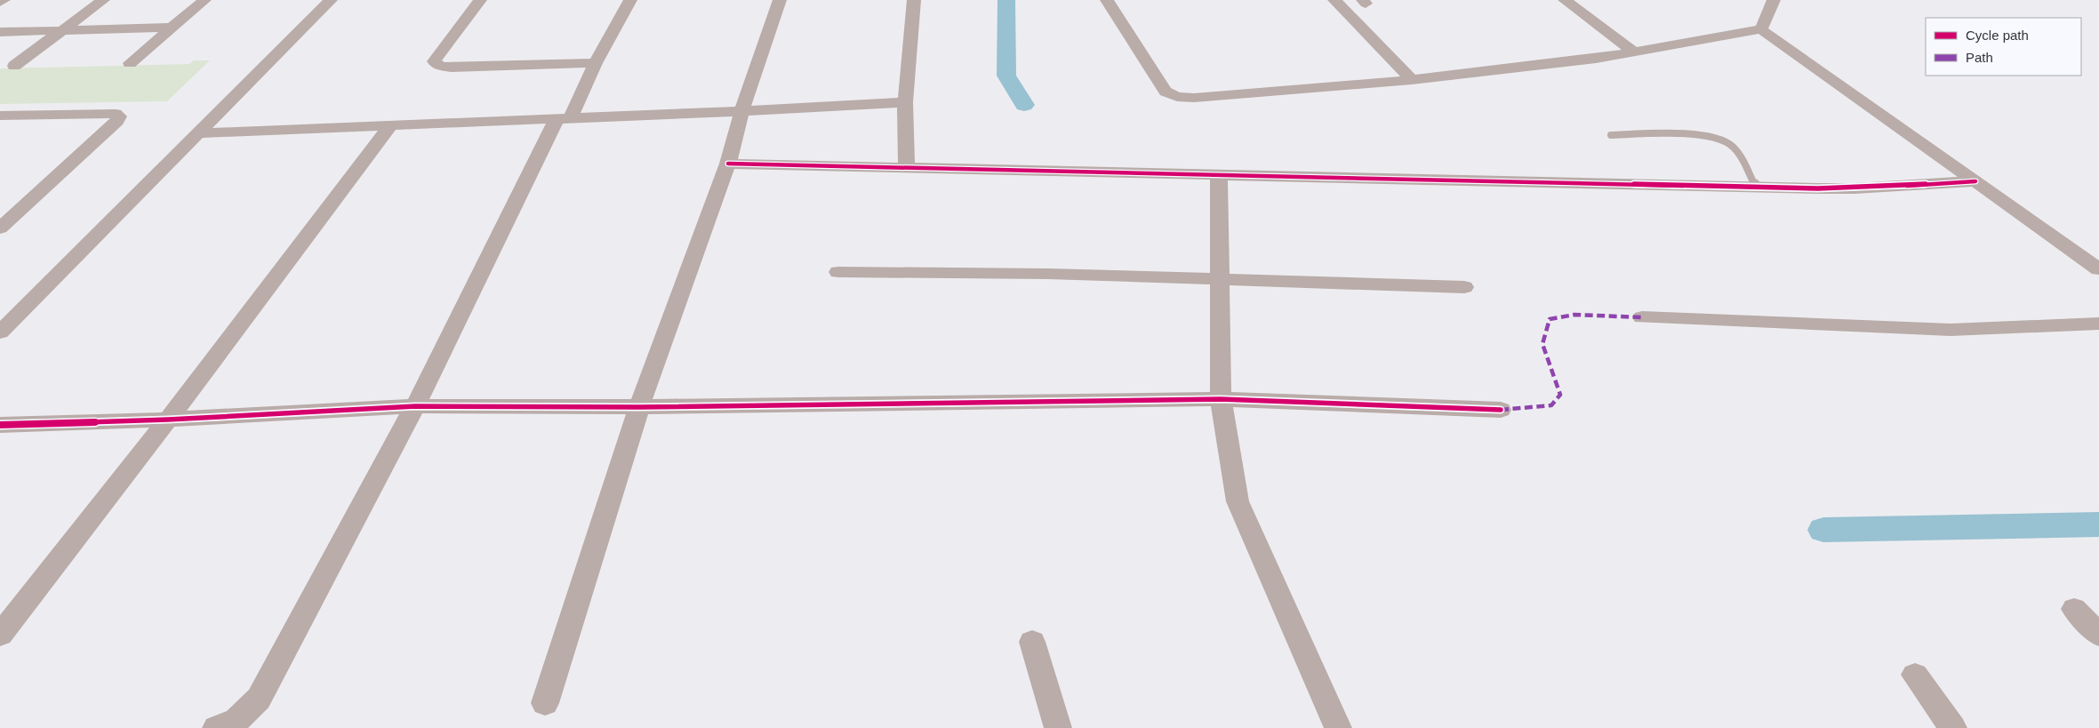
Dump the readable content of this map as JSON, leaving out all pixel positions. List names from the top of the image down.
{
  "legend": ["Cycle path", "Path"]
}
